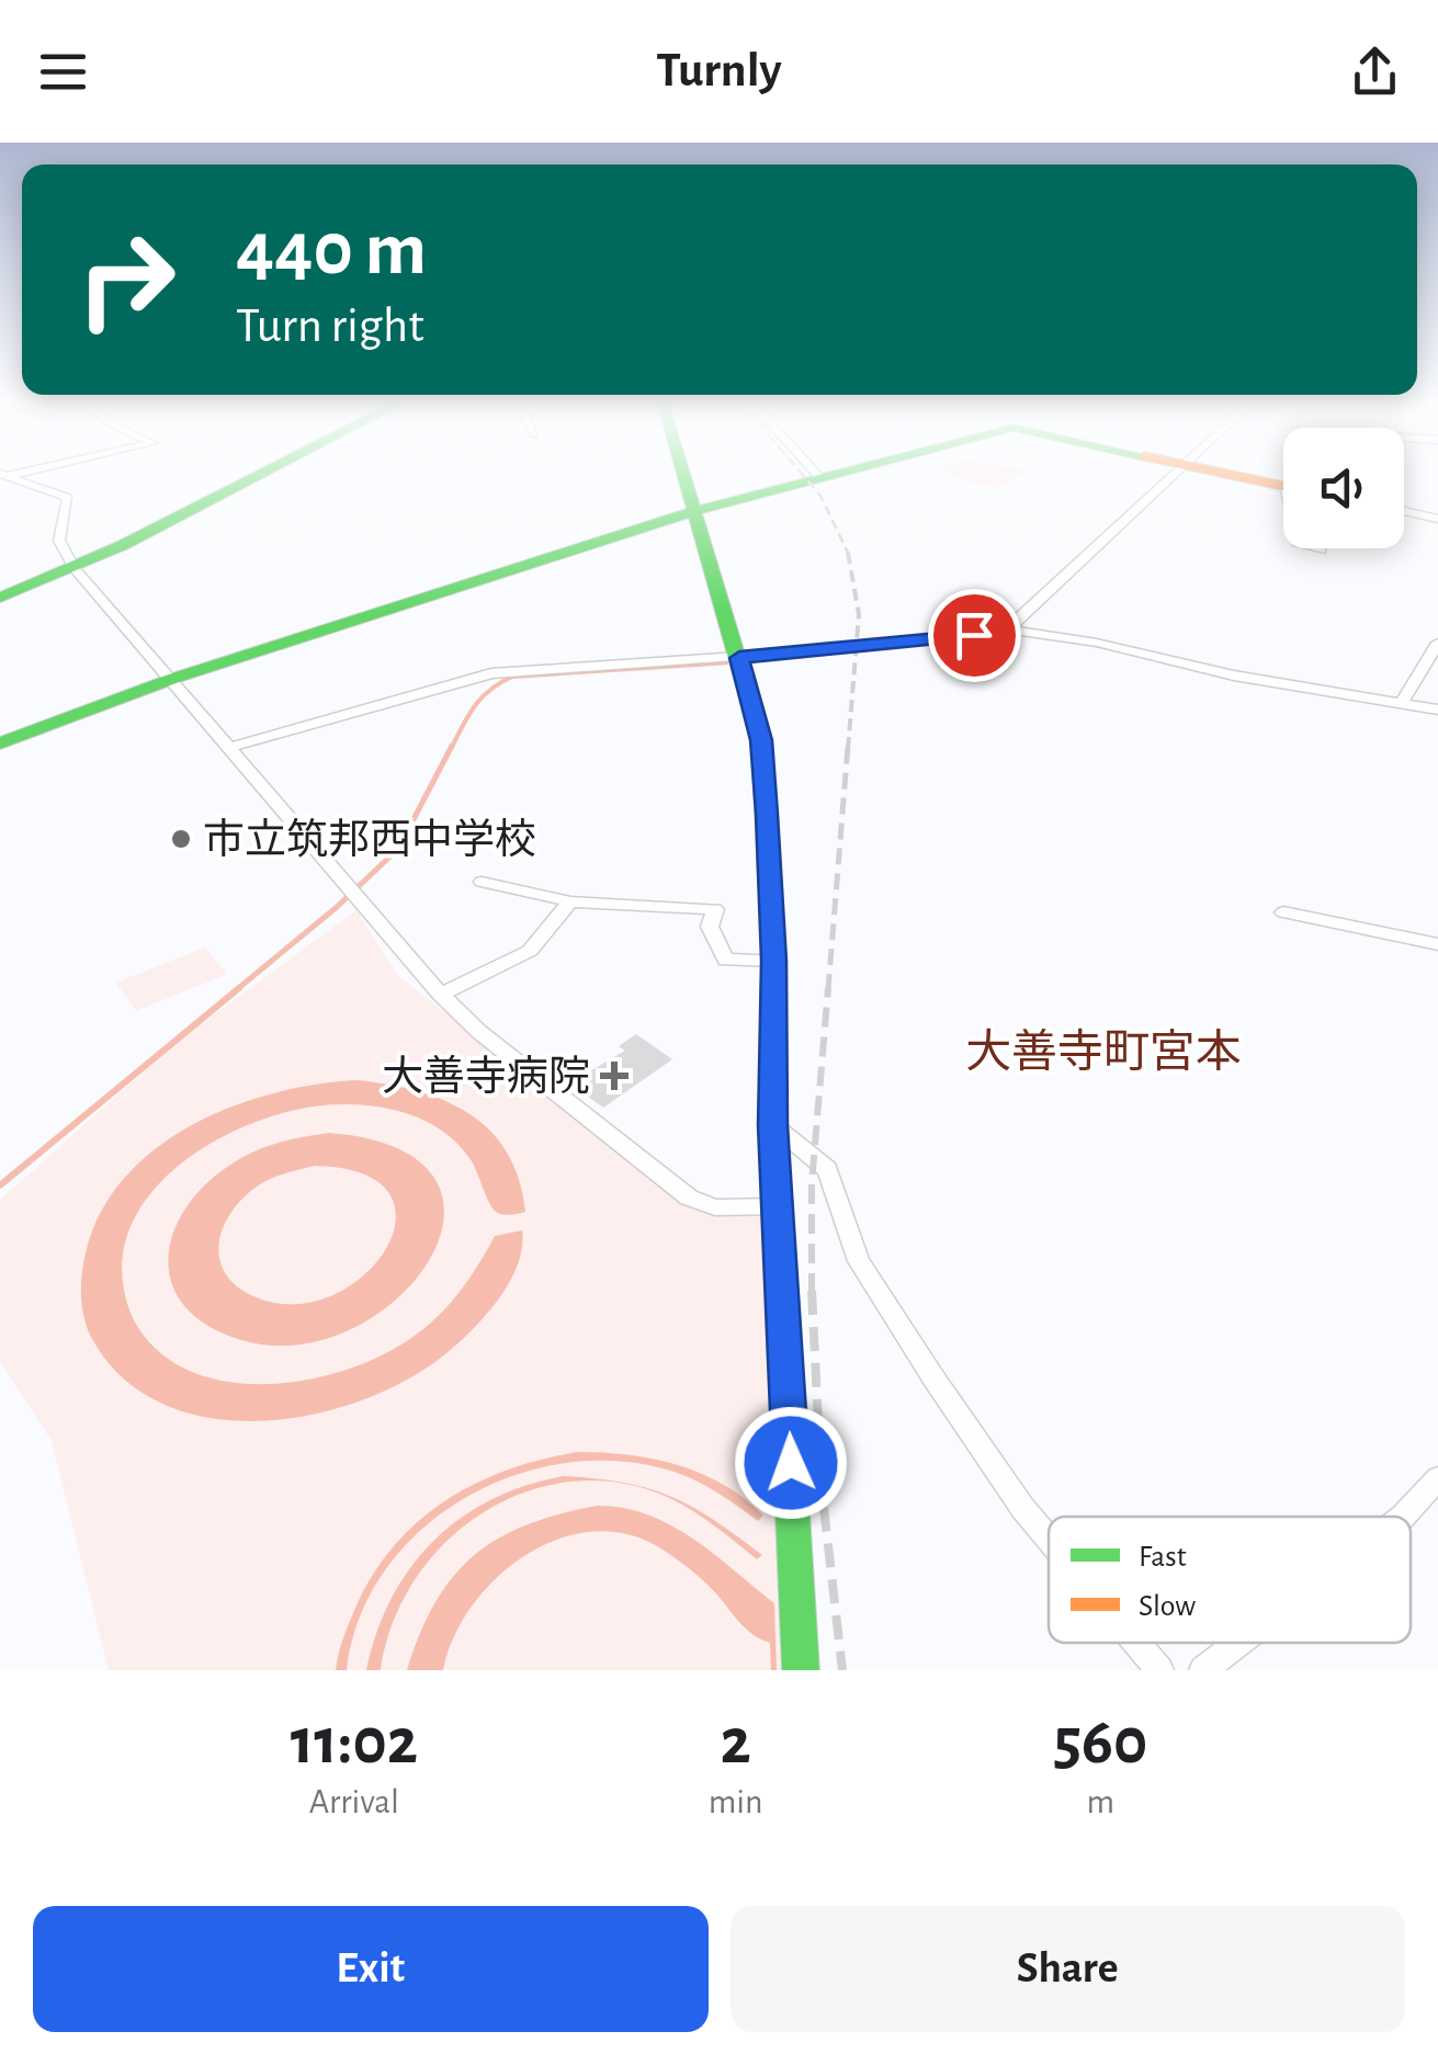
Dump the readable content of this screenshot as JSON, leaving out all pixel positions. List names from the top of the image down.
{
  "districts": ["大善寺町宮本"],
  "places": {
    "other": ["市立筑邦西中学校"],
    "health": ["大善寺病院"]
  },
  "legend": ["Fast", "Slow"],
  "page": {
    "header": "Turnly",
    "turn": ["440 m", "Turn right"],
    "eta": [
      "11:02",
      "Arrival",
      "2",
      "min",
      "560",
      "m"
    ],
    "buttons": ["Exit", "Share"]
  }
}
